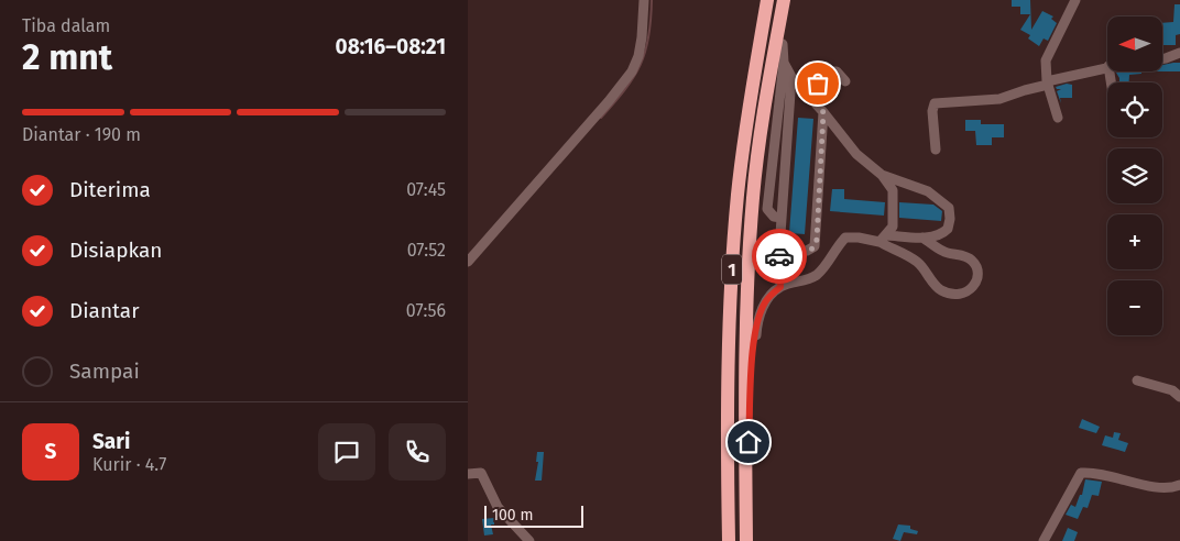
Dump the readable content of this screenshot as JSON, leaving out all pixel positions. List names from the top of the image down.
{
  "streets": {
    "highway": ["1"]
  },
  "scale_bar": "100 m",
  "north": "left",
  "page": {
    "heading": ["2 mnt", "Tiba dalam", "08:16–08:21"],
    "panel": ["Sari", "Kurir · 4.7"],
    "map_buttons": ["+", "−"],
    "bar": "Diantar · 190 m",
    "list": [
      ["Diterima", "07:45"],
      ["Disiapkan", "07:52"],
      ["Diantar", "07:56"],
      "Sampai"
    ],
    "round": "S",
    "scale": "100 m"
  }
}
